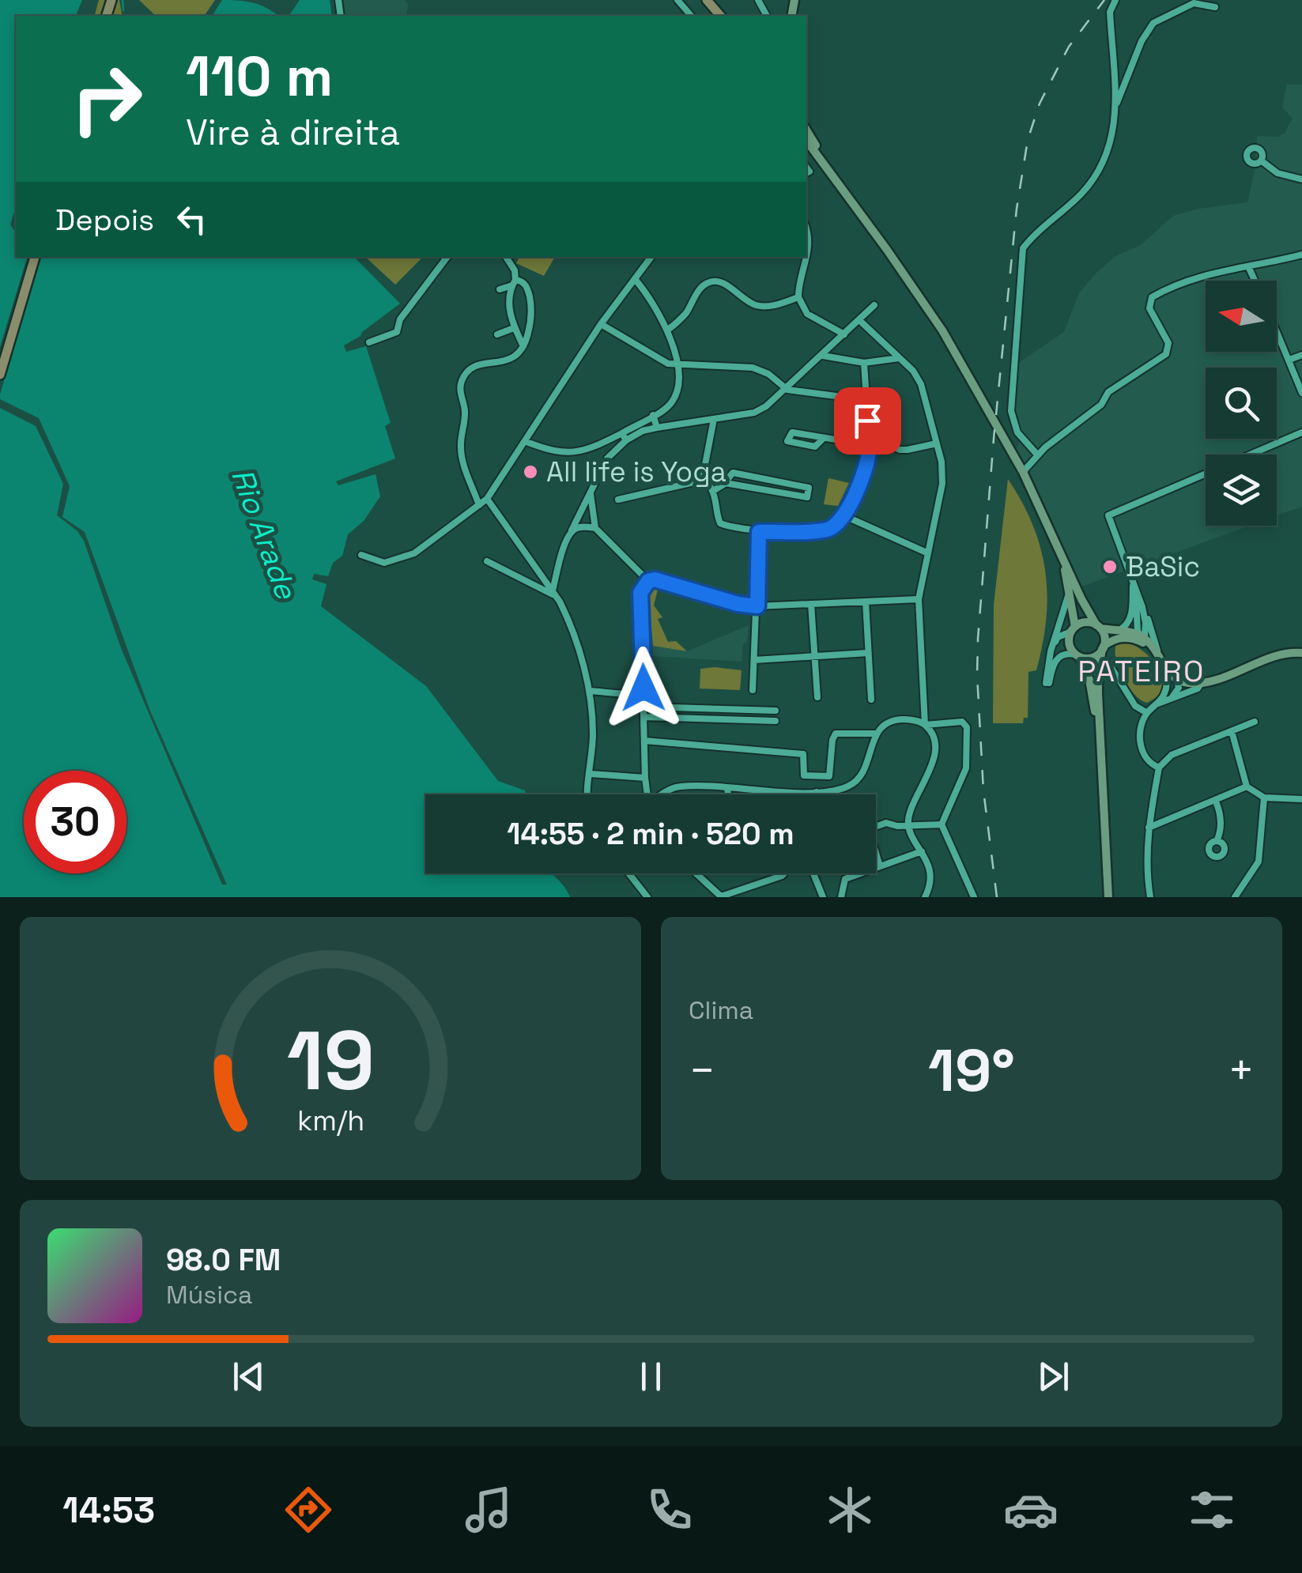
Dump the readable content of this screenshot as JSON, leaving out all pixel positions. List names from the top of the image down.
{
  "districts": ["PATEIRO"],
  "water": ["Rio Arade"],
  "places": ["All life is Yoga", "BaSic"],
  "north": "left",
  "page": {
    "turn": ["110 m", "Vire à direita"],
    "then": "Depois",
    "limit": "30",
    "trip": "14:55 · 2 min · 520 m",
    "tile": "Clima",
    "heat": ["−", "19°", "+"],
    "song": ["98.0 FM", "Música"],
    "tabs": "14:53",
    "gauge": ["19", "km/h"]
  }
}
